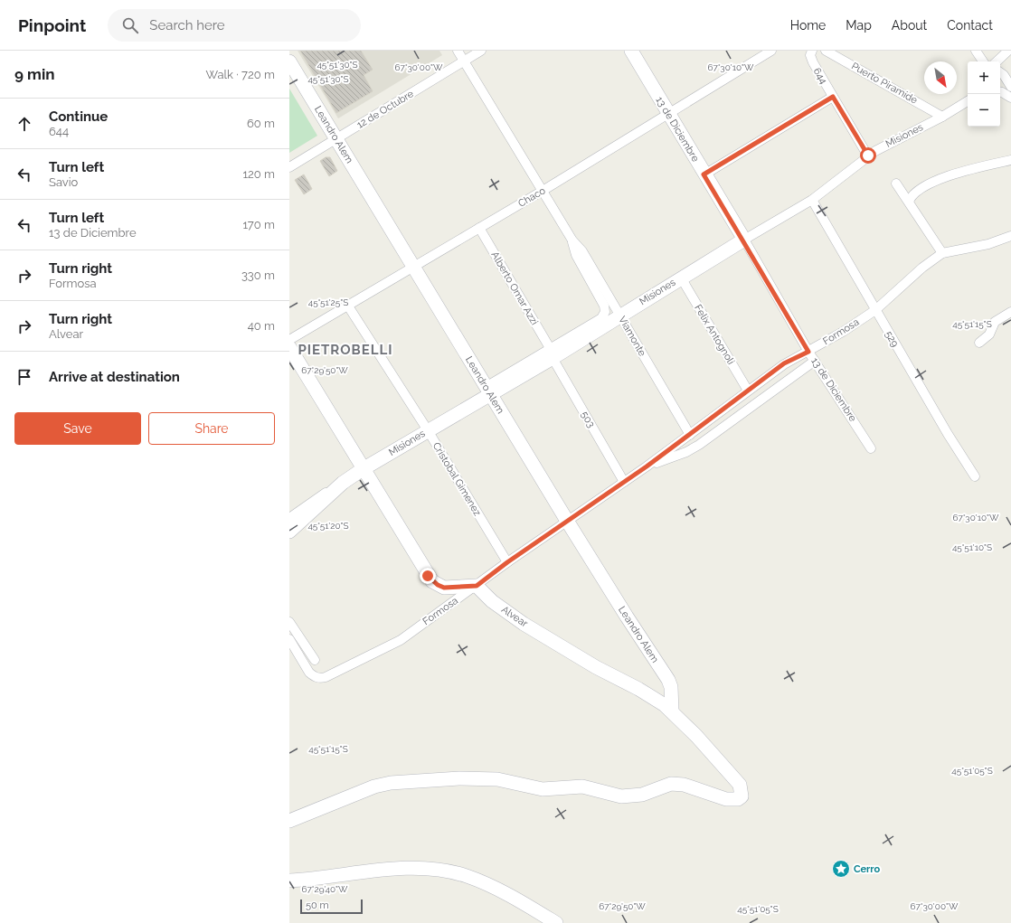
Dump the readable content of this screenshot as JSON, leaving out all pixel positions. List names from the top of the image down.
{
  "streets": {
    "street": [
      "644",
      "Puerto Piramíde",
      "12 de Octubre",
      "13 de Diciembre",
      "Leandro Alem",
      "Misiones",
      "Chaco",
      "Alberto Omar Azzi",
      "Formosa",
      "Felix Antognoli",
      "Viamonte",
      "529",
      "503",
      "Cristobal Gimenez",
      "Alvear"
    ]
  },
  "crossings": [
    ["644", "Misiones"],
    ["Puerto Piramíde", "Misiones"],
    ["12 de Octubre", "Leandro Alem"],
    ["12 de Octubre", "Viamonte"],
    ["13 de Diciembre", "Misiones"],
    ["13 de Diciembre", "Chaco"],
    ["13 de Diciembre", "Formosa"],
    ["Leandro Alem", "Misiones"],
    ["Leandro Alem", "Chaco"],
    ["Leandro Alem", "Formosa"],
    ["Leandro Alem", "Alvear"],
    ["Misiones", "Alberto Omar Azzi"],
    ["Misiones", "Felix Antognoli"],
    ["Misiones", "Viamonte"],
    ["Misiones", "529"],
    ["Misiones", "503"],
    ["Misiones", "Cristobal Gimenez"],
    ["Chaco", "Alberto Omar Azzi"],
    ["Chaco", "Viamonte"],
    ["Chaco", "Cristobal Gimenez"],
    ["Alberto Omar Azzi", "503"],
    ["Formosa", "Felix Antognoli"],
    ["Formosa", "Viamonte"],
    ["Formosa", "529"],
    ["Formosa", "503"],
    ["Formosa", "Cristobal Gimenez"],
    ["Formosa", "Alvear"]
  ],
  "districts": ["PIETROBELLI"],
  "places": {
    "place": ["Cerro"]
  },
  "scale_bar": "50 m",
  "north": "bottom right",
  "page": {
    "header": "Pinpoint",
    "search": "Search here",
    "nav": [
      "Home",
      "Map",
      "About",
      "Contact"
    ],
    "heading": ["9 min", "Walk · 720 m"],
    "map_buttons": ["+", "−"],
    "list": [
      ["Continue", "644", "60 m"],
      ["Turn left", "Savio", "120 m"],
      ["Turn left", "13 de Diciembre", "170 m"],
      ["Turn right", "Formosa", "330 m"],
      ["Turn right", "Alvear", "40 m"],
      "Arrive at destination"
    ],
    "buttons": ["Save", "Share"],
    "scale": "50 m"
  },
  "coordinates": [
    "45°51'30\"S",
    "67°30'00\"W",
    "67°30'10\"W",
    "45°51'25\"S",
    "45°51'15\"S",
    "67°29'50\"W",
    "45°51'20\"S",
    "45°51'10\"S",
    "45°51'05\"S",
    "67°29'40\"W"
  ]
}
